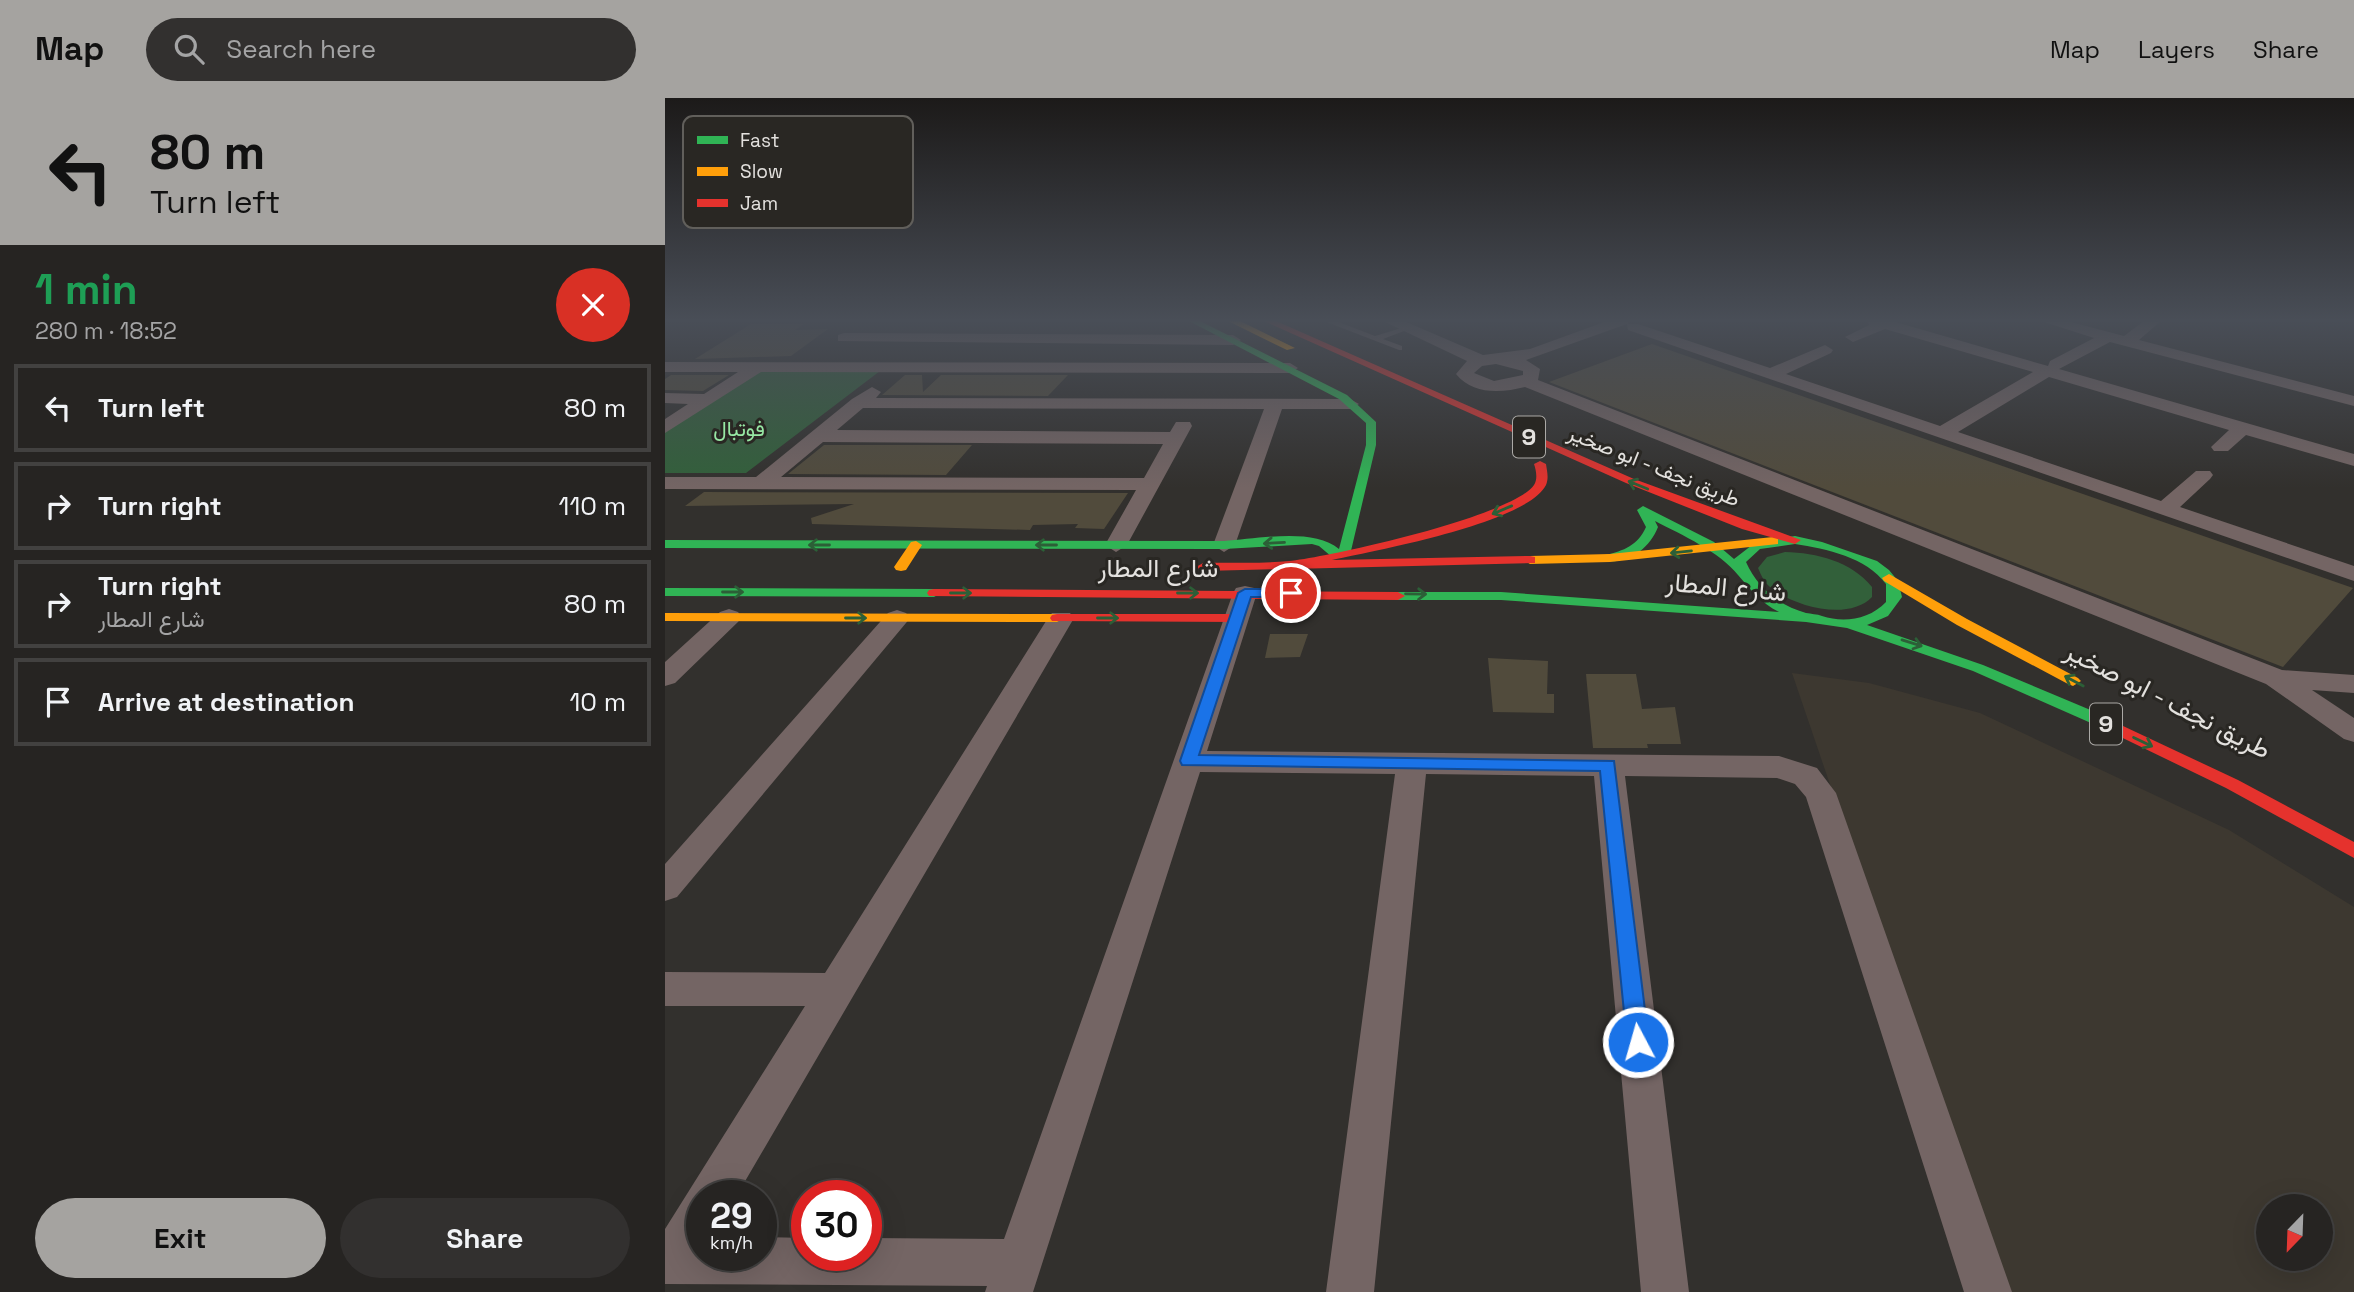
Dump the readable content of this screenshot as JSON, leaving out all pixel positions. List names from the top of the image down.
{
  "streets": {
    "main road": ["9", "طريق نجف - ابو صخير", "شارع المطار"]
  },
  "crossings": [
    ["9", "طريق نجف - ابو صخير"],
    ["9", "شارع المطار"],
    ["طريق نجف - ابو صخير", "شارع المطار"]
  ],
  "parks": ["فوتبال"],
  "legend": ["Fast", "Slow", "Jam"],
  "north": "bottom left",
  "page": {
    "header": "Map",
    "search": "Search here",
    "nav": ["Map", "Layers", "Share"],
    "turn": ["80 m", "Turn left"],
    "heading": ["1 min", "280 m · 18:52"],
    "list": [
      {
        "name": "Turn left",
        "value": "80 m"
      },
      {
        "name": "Turn right",
        "value": "110 m"
      },
      {
        "name": "Turn right",
        "note": "شارع المطار",
        "value": "80 m"
      },
      {
        "name": "Arrive at destination",
        "value": "10 m"
      }
    ],
    "speed": "29 km/h",
    "limit": "30",
    "buttons": ["Exit", "Share"]
  }
}
